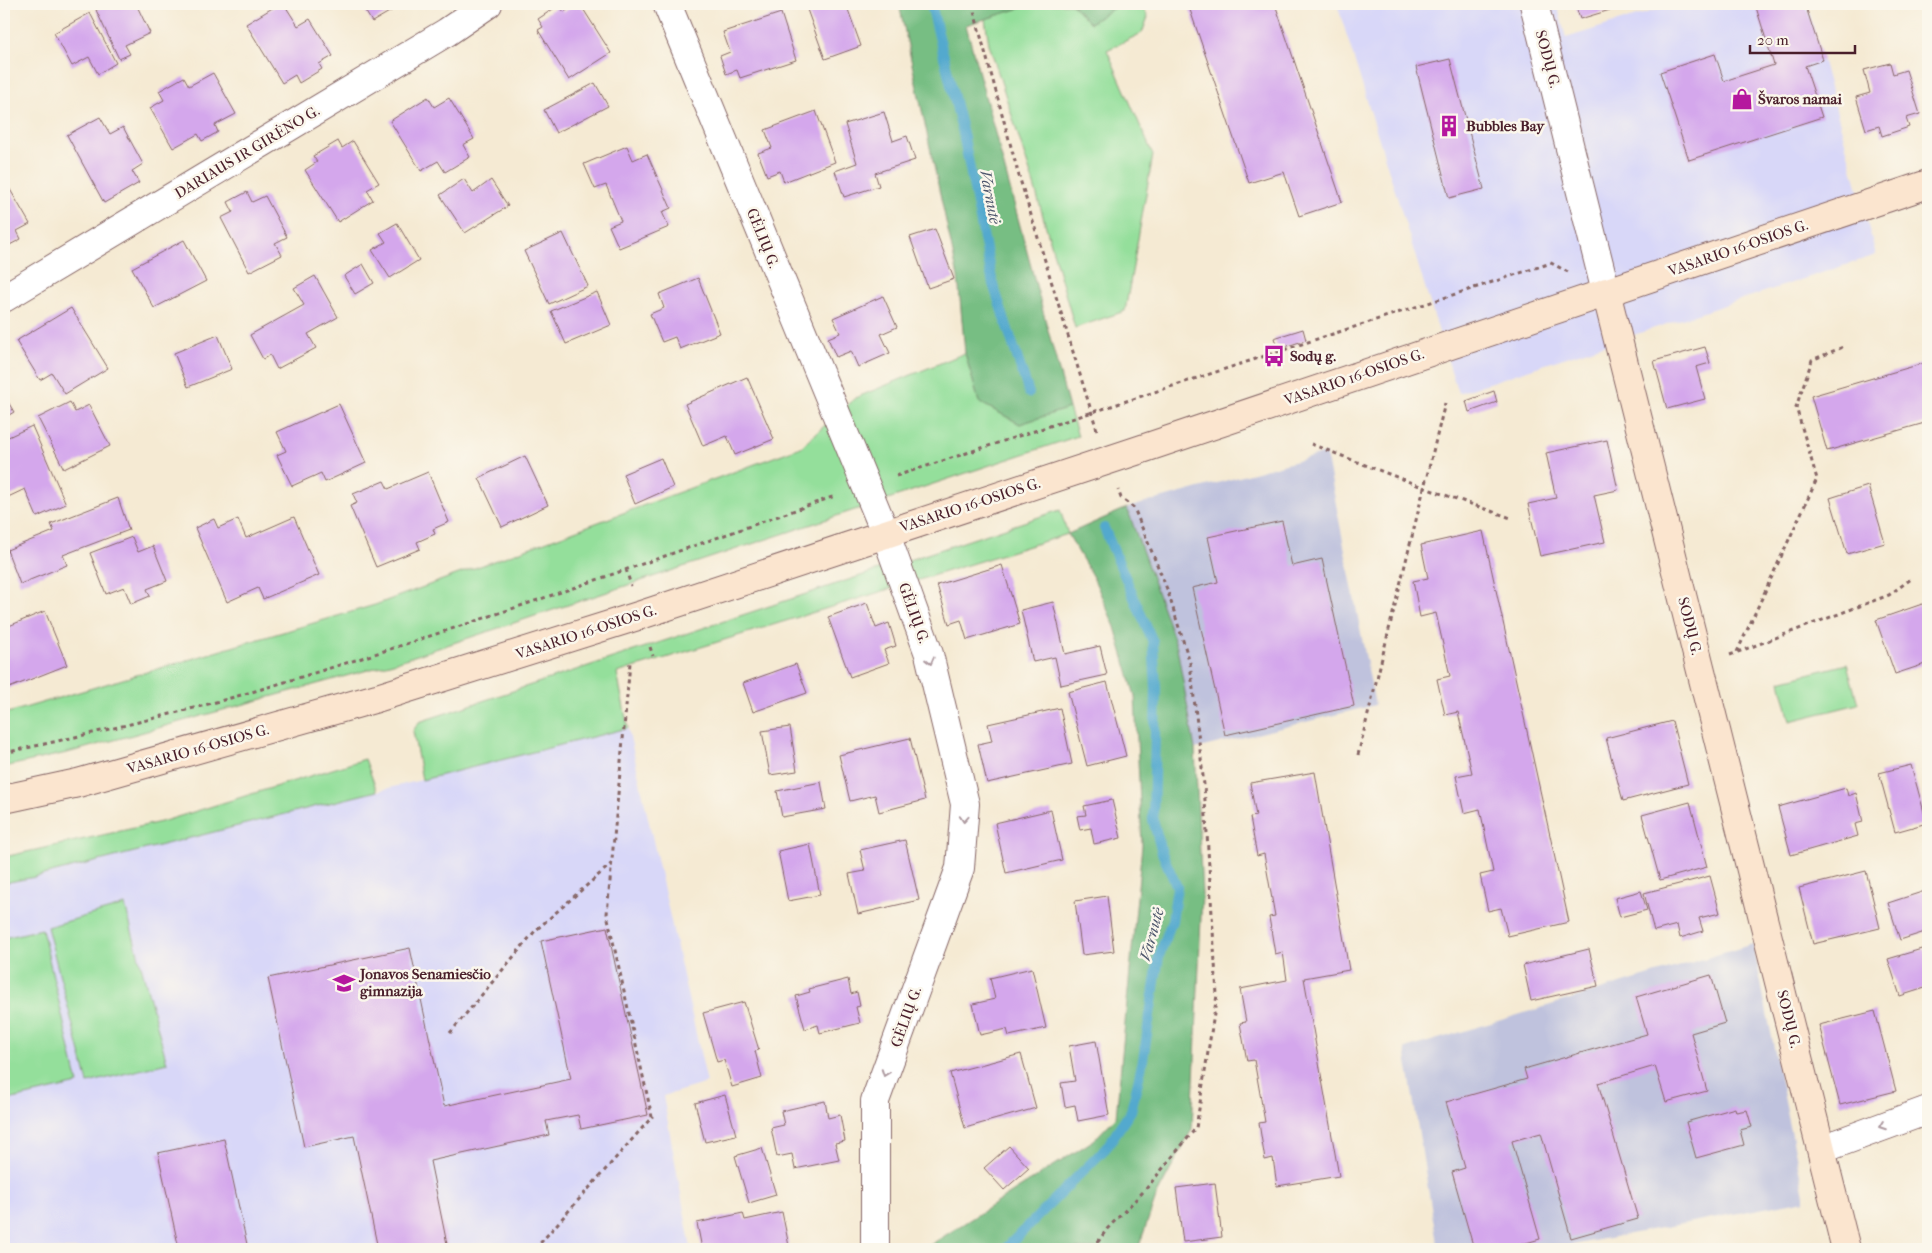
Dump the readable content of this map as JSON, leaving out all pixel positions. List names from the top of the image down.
{
  "streets": {
    "main road": ["SODŲ G.", "VASARIO 16-OSIOS G."],
    "street": ["DARIAUS IR GIRĖNO G.", "GĖLIŲ G."]
  },
  "crossings": [
    ["SODŲ G.", "VASARIO 16-OSIOS G."],
    ["GĖLIŲ G.", "VASARIO 16-OSIOS G."]
  ],
  "one_way": ["GĖLIŲ G."],
  "water": ["Varnutė"],
  "places": {
    "shop": ["Švaros namai"],
    "building": ["Bubbles Bay"],
    "bus stop": ["Sodų g."],
    "school or university": ["Jonavos Senamiesčio gimnazija"]
  },
  "scale_bar": "20 m"
}
